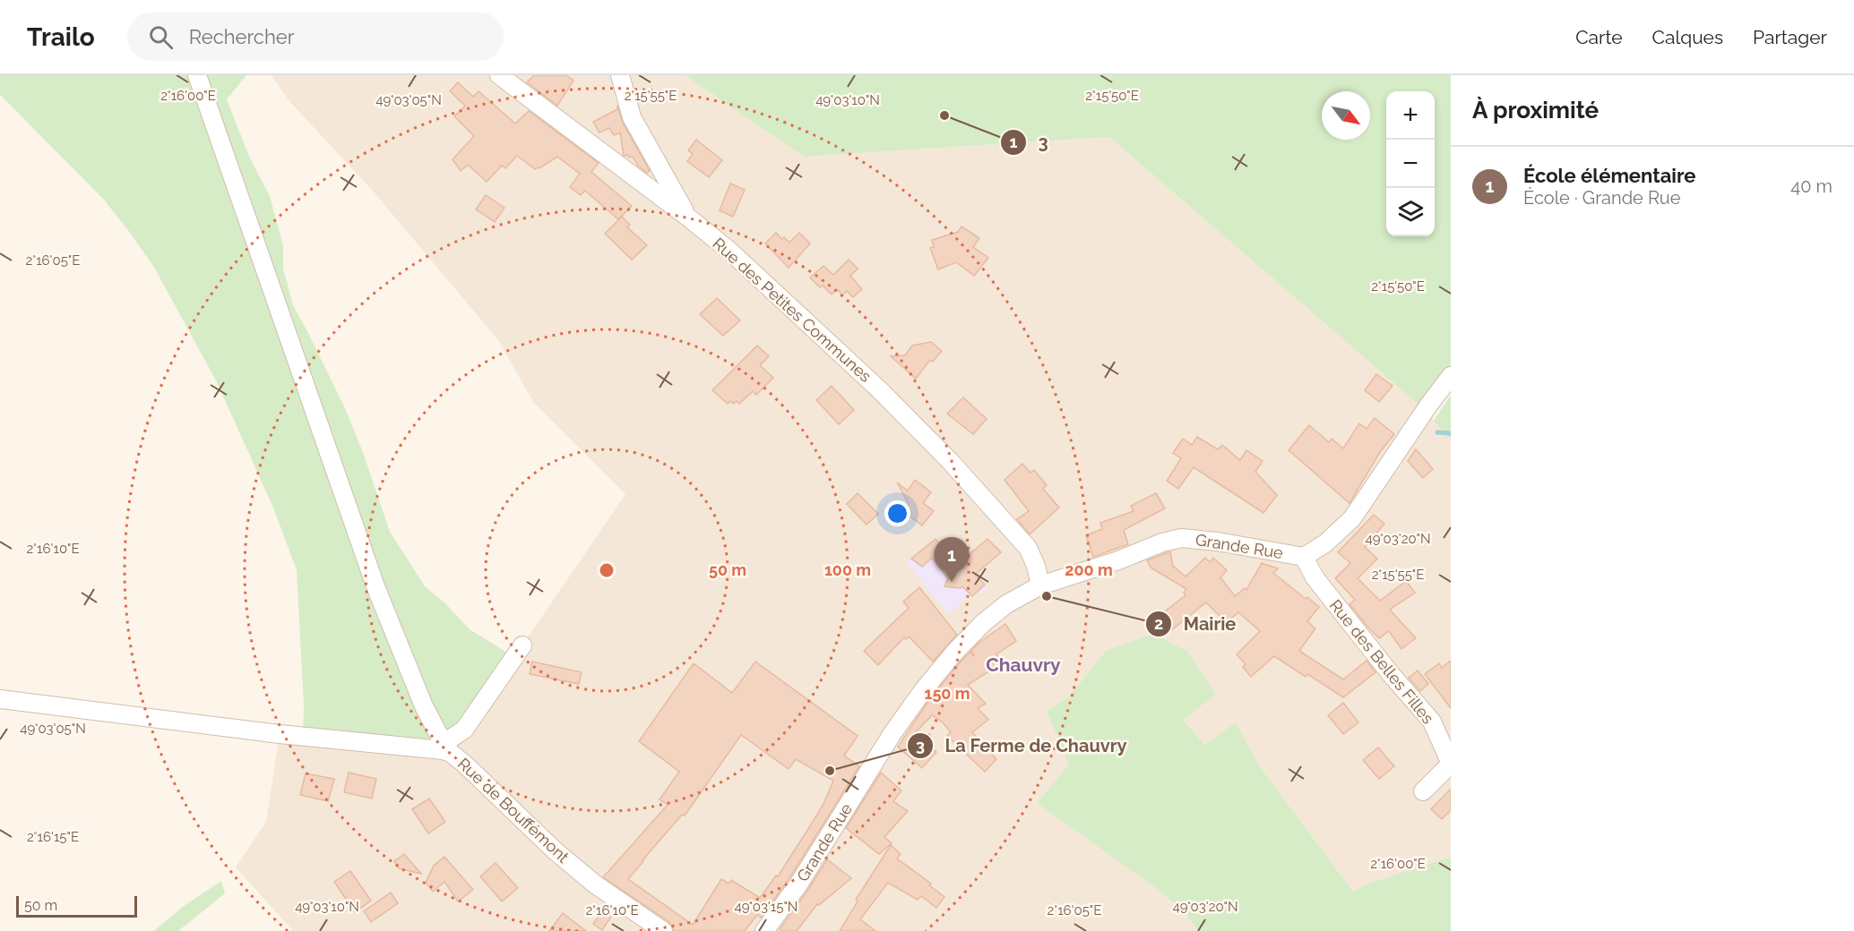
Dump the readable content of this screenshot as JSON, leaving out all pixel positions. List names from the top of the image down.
{
  "streets": {
    "street": [
      "Rue des Petites Communes",
      "Grande Rue",
      "Rue des Belles Filles",
      "Rue de Bouffémont"
    ]
  },
  "crossings": [
    ["Rue des Petites Communes", "Grande Rue"],
    ["Grande Rue", "Rue des Belles Filles"]
  ],
  "districts": ["Chauvry"],
  "places": ["3", "Mairie", "La Ferme de Chauvry"],
  "scale_bar": "50 m",
  "north": "bottom right",
  "page": {
    "header": "Trailo",
    "search": "Rechercher",
    "nav": ["Carte", "Calques", "Partager"],
    "heading": "À proximité",
    "map_buttons": ["+", "−"],
    "list": [
      {
        "mark": "1",
        "name": "École élémentaire",
        "note": "École · Grande Rue",
        "value": "40 m"
      }
    ],
    "pins": "1",
    "scale": "50 m"
  },
  "coordinates": [
    "2°15'50\"E",
    "2°16'00\"E",
    "2°15'55\"E",
    "49°03'05\"N",
    "49°03'10\"N",
    "2°16'05\"E",
    "49°03'20\"N",
    "2°16'10\"E",
    "2°16'15\"E",
    "49°03'15\"N"
  ],
  "rings": [
    "50 m",
    "100 m",
    "200 m",
    "150 m"
  ]
}
